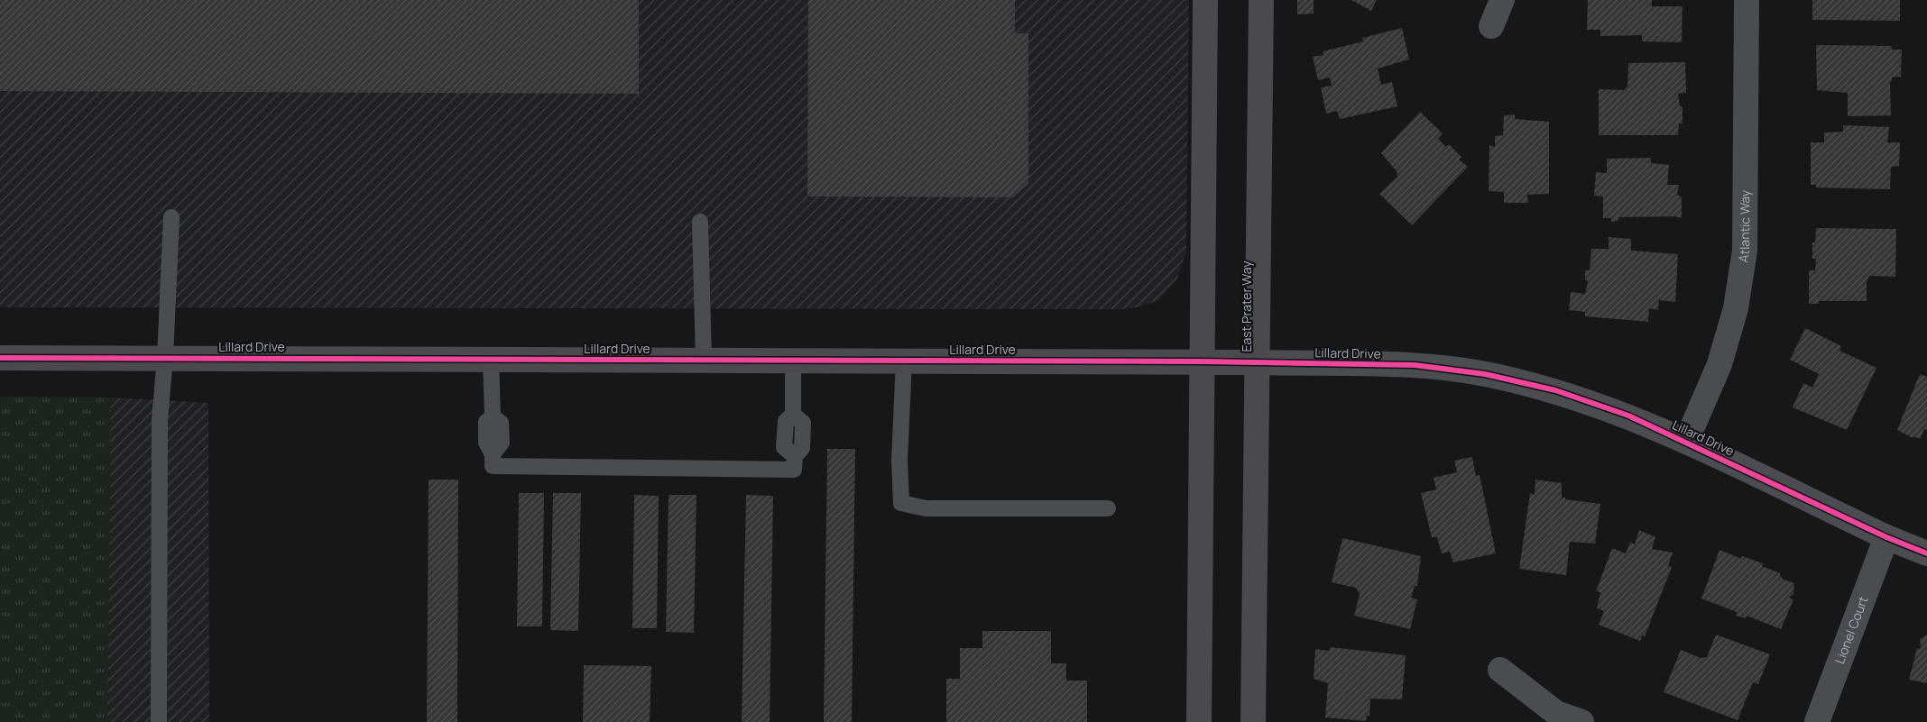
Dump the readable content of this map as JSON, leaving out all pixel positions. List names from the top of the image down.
{
  "streets": {
    "main road": ["East Prater Way", "Lillard Drive"],
    "street": ["Atlantic Way", "Lionel Court"]
  },
  "crossings": [
    ["Atlantic Way", "Lillard Drive"],
    ["East Prater Way", "Lillard Drive"],
    ["Lillard Drive", "Lionel Court"]
  ]
}
